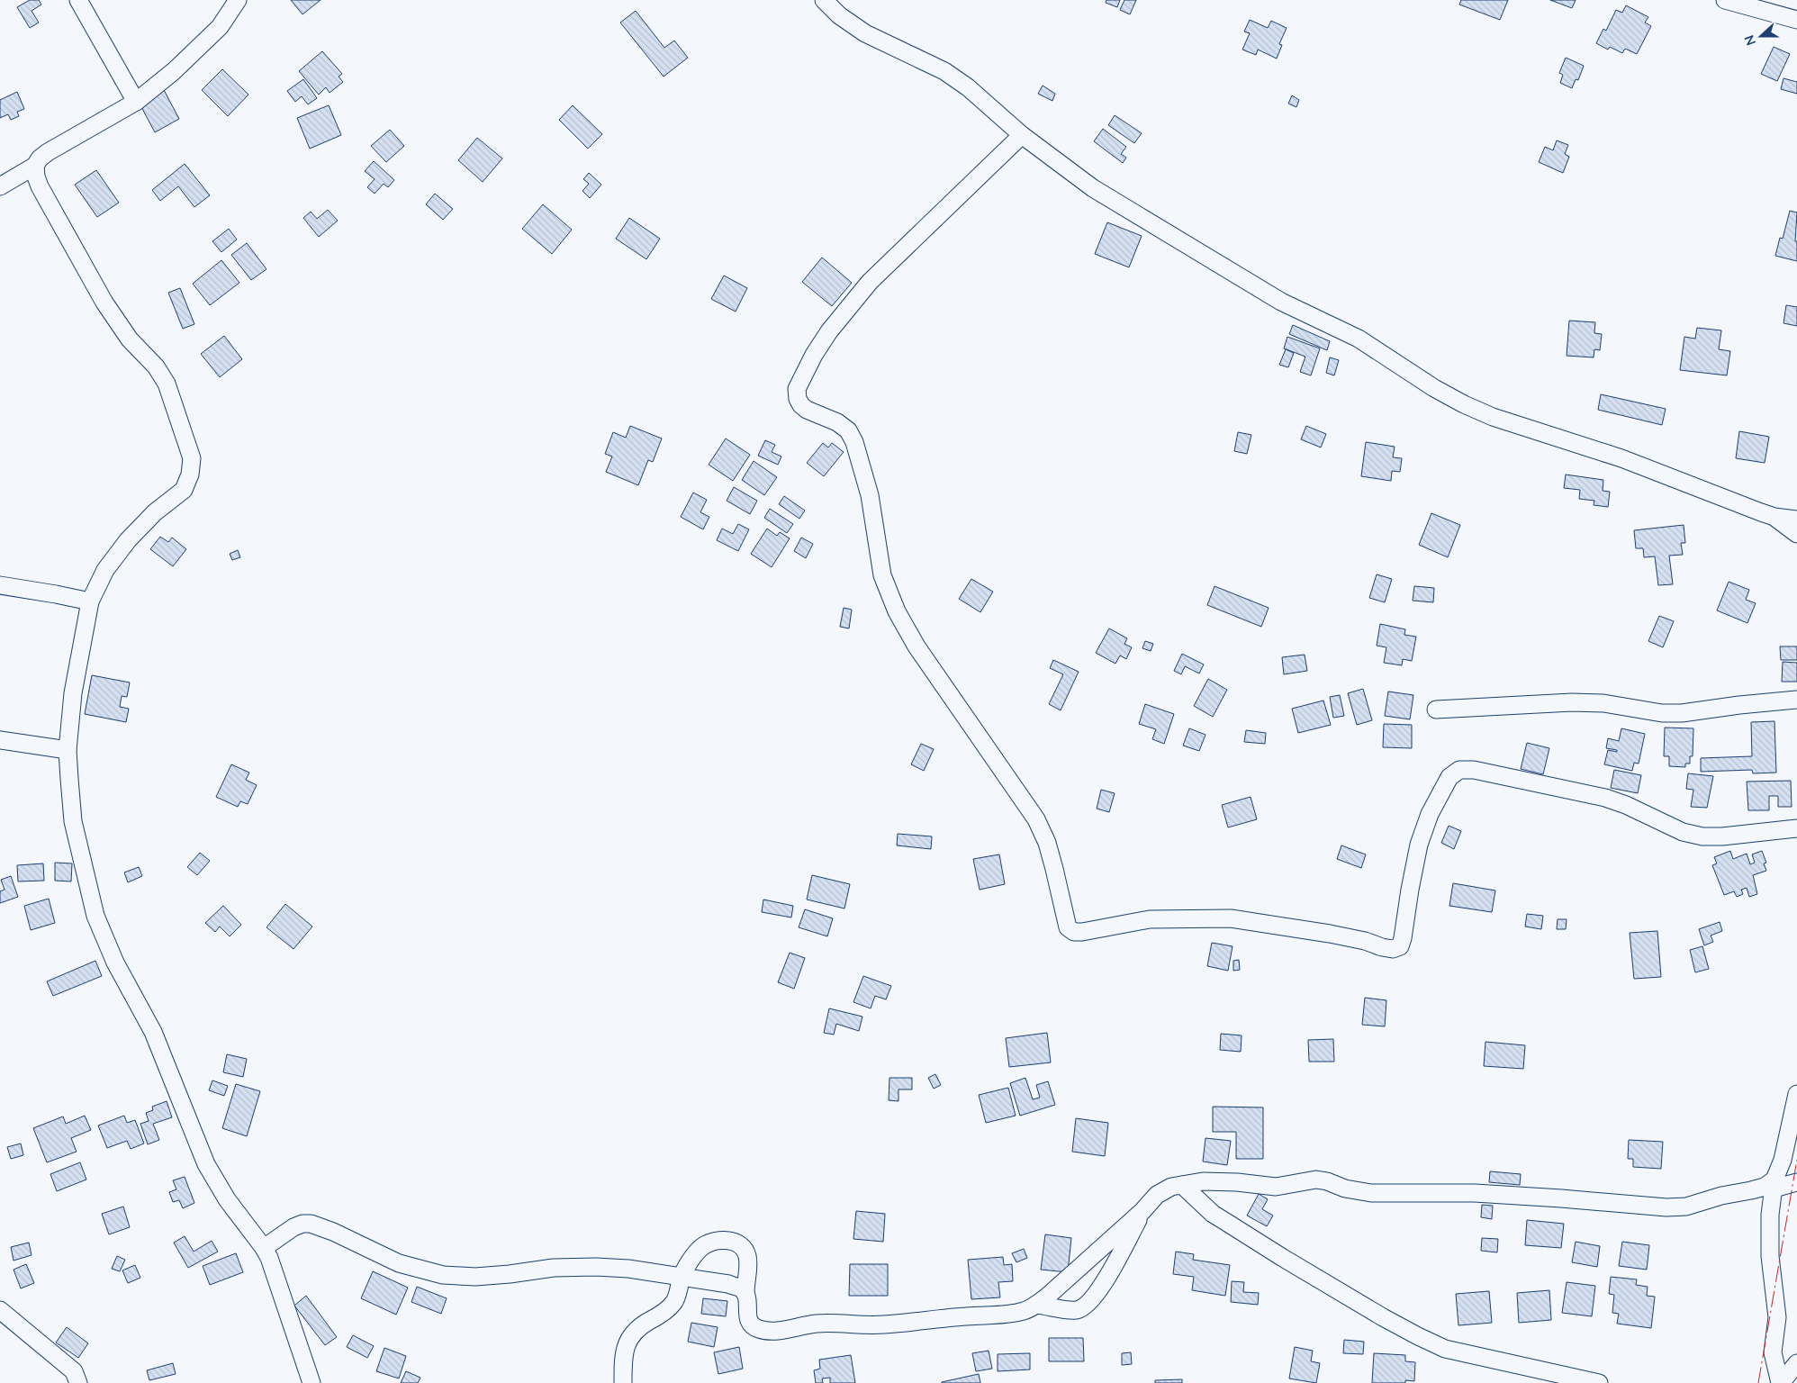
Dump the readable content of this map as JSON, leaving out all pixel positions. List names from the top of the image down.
{
  "north": "left"
}
